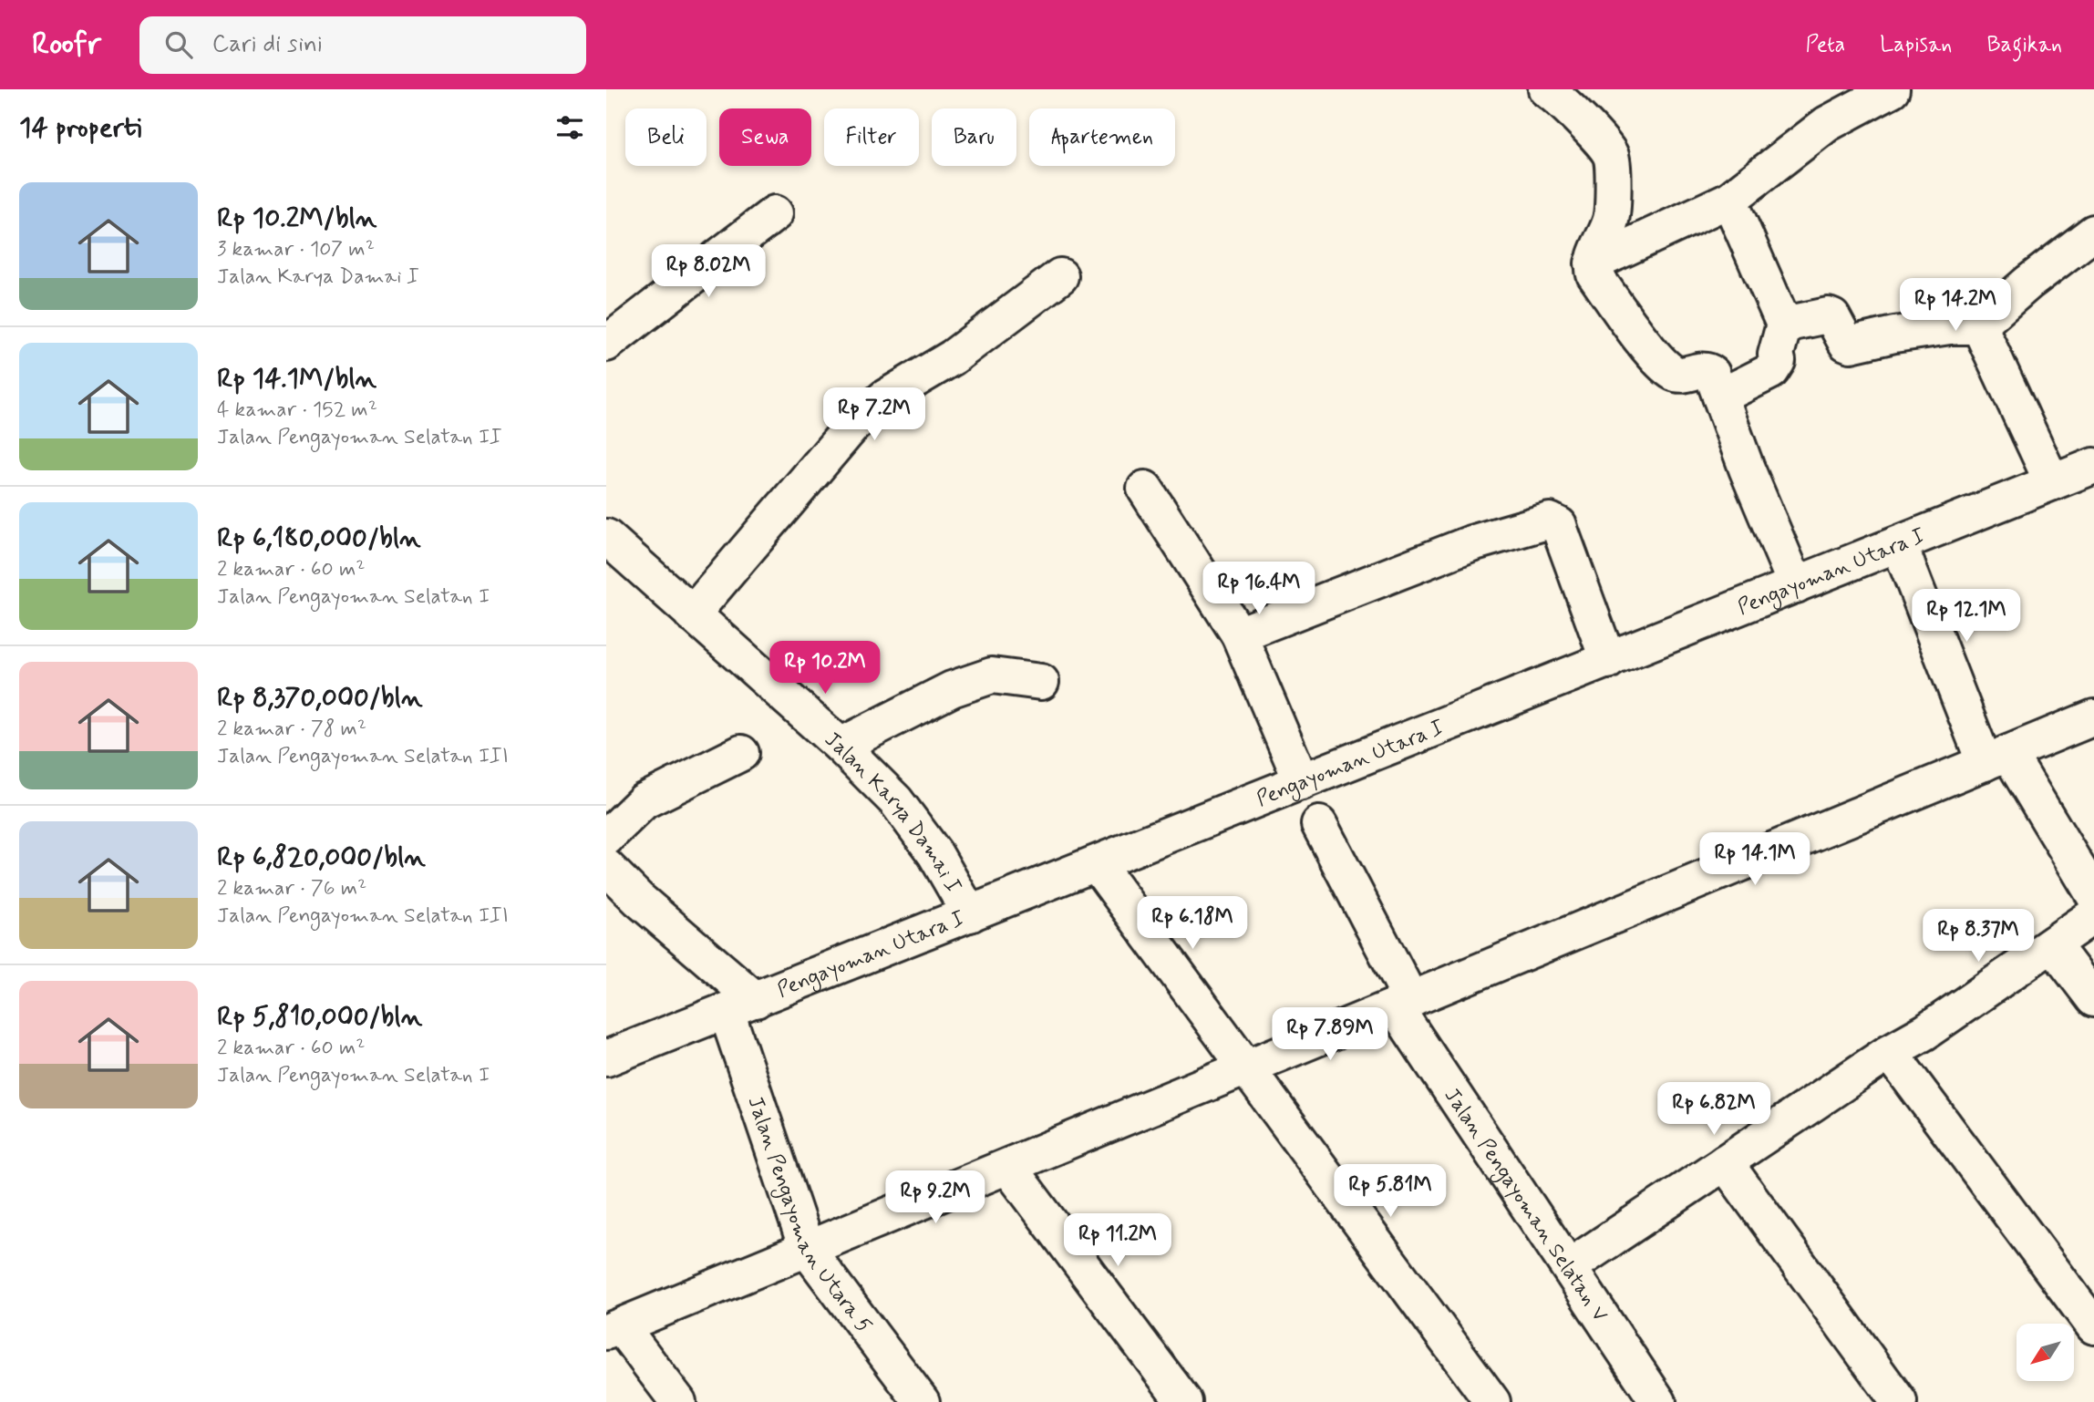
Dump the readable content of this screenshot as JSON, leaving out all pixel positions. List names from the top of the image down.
{
  "streets": {
    "street": [
      "Pengayoman Utara I",
      "Jalan Karya Damai I",
      "Jalan Pengayoman Selatan V",
      "Jalan Pengayoman Utara 5"
    ]
  },
  "crossings": [
    ["Pengayoman Utara I", "Jalan Karya Damai I"],
    ["Pengayoman Utara I", "Jalan Pengayoman Utara 5"]
  ],
  "north": "bottom left",
  "page": {
    "header": "Roofr",
    "search": "Cari di sini",
    "nav": ["Peta", "Lapisan", "Bagikan"],
    "heading": "14 properti",
    "chip": [
      "Beli",
      "Sewa",
      "Filter",
      "Baru",
      "Apartemen"
    ],
    "list": [
      {
        "name": "Rp 10.2M/bln",
        "note": "3 kamar · 107 m² · Jalan Karya Damai I"
      },
      {
        "name": "Rp 14.1M/bln",
        "note": "4 kamar · 152 m² · Jalan Pengayoman Selatan II"
      },
      {
        "name": "Rp 6,180,000/bln",
        "note": "2 kamar · 60 m² · Jalan Pengayoman Selatan I"
      },
      {
        "name": "Rp 8,370,000/bln",
        "note": "2 kamar · 78 m² · Jalan Pengayoman Selatan III"
      },
      {
        "name": "Rp 6,820,000/bln",
        "note": "2 kamar · 76 m² · Jalan Pengayoman Selatan III"
      },
      {
        "name": "Rp 5,810,000/bln",
        "note": "2 kamar · 60 m² · Jalan Pengayoman Selatan I"
      }
    ],
    "price": [
      "Rp 8.02M",
      "Rp 14.2M",
      "Rp 7.2M",
      "Rp 16.4M",
      "Rp 12.1M",
      "Rp 10.2M",
      "Rp 14.1M",
      "Rp 6.18M",
      "Rp 8.37M",
      "Rp 7.89M",
      "Rp 6.82M",
      "Rp 5.81M",
      "Rp 9.2M",
      "Rp 11.2M"
    ]
  }
}
